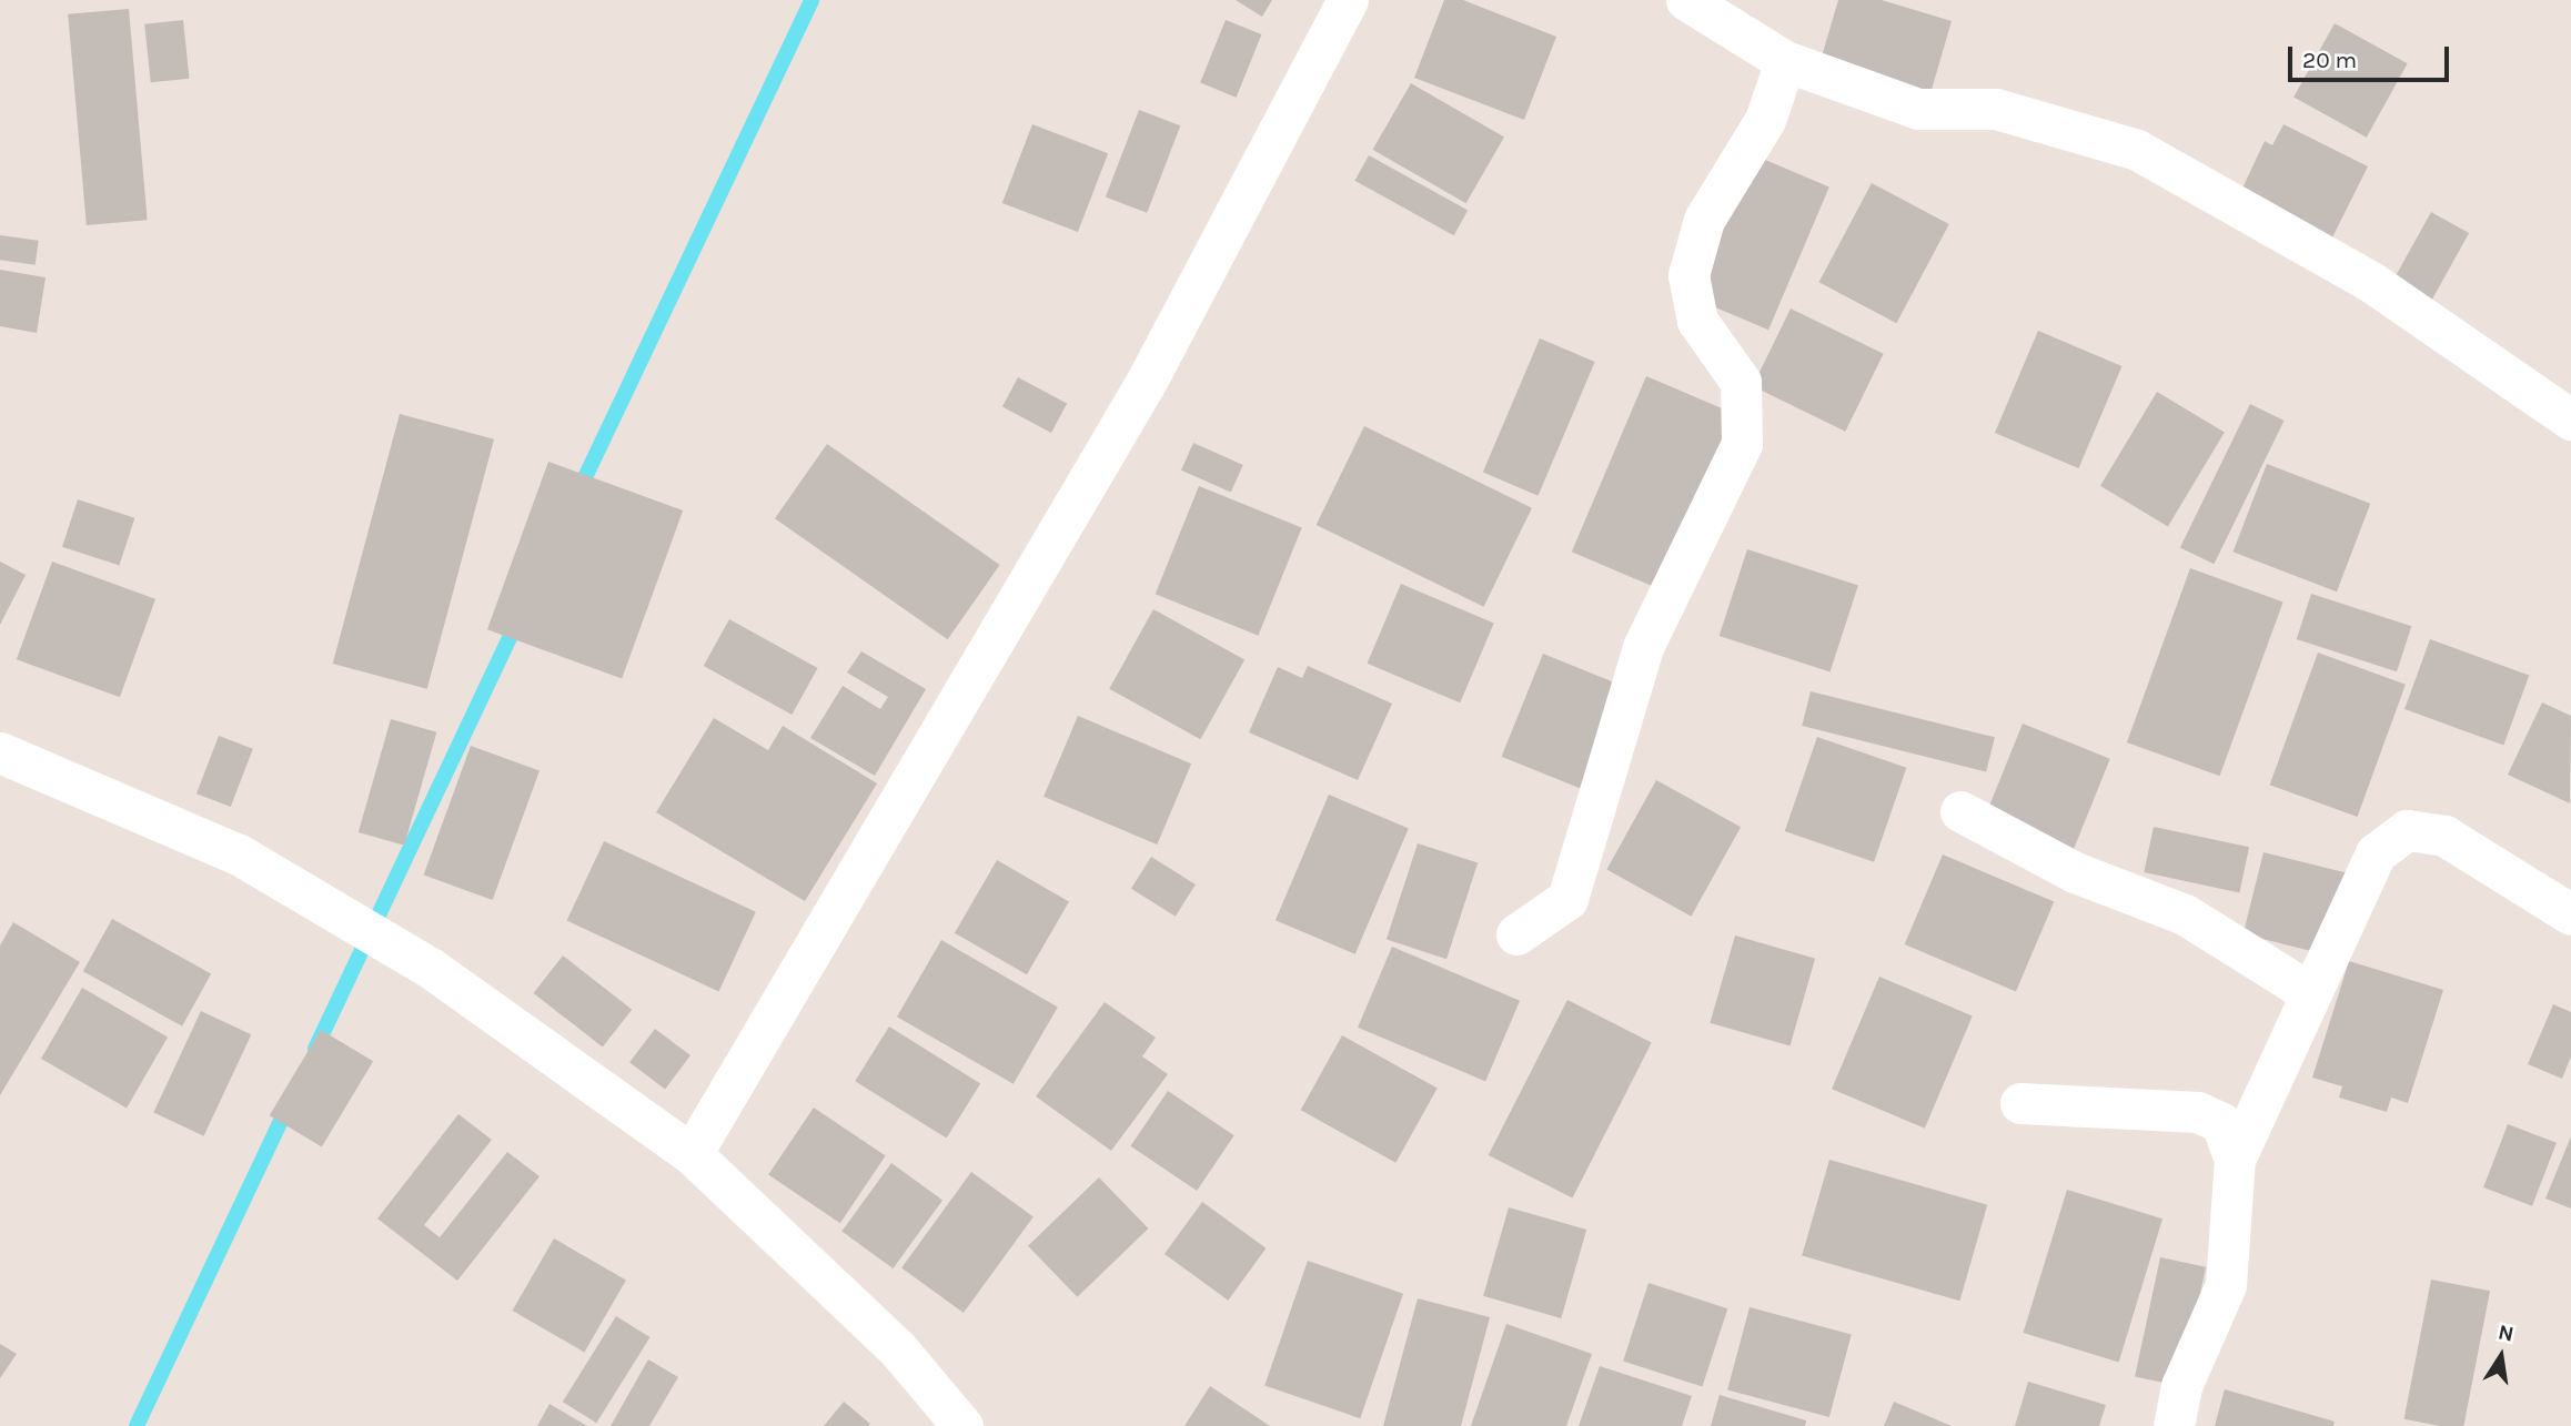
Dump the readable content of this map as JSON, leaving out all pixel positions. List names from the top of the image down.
{
  "scale_bar": "20 m",
  "north": "top"
}
